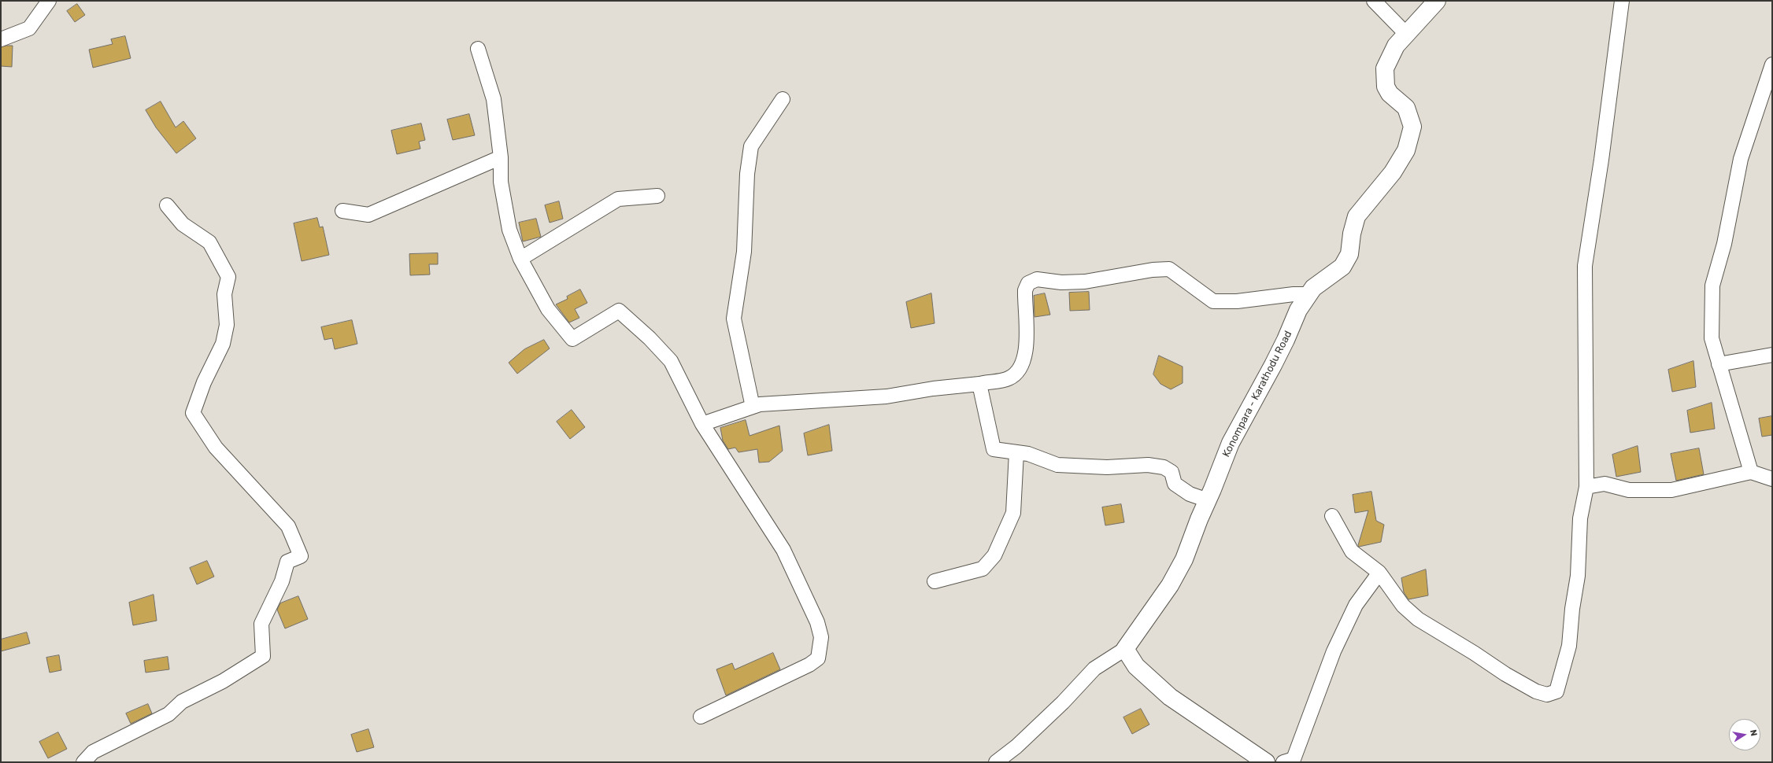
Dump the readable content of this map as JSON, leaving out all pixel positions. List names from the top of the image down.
{
  "streets": {
    "main road": ["Konompara - Karathodu Road"]
  },
  "north": "right"
}
